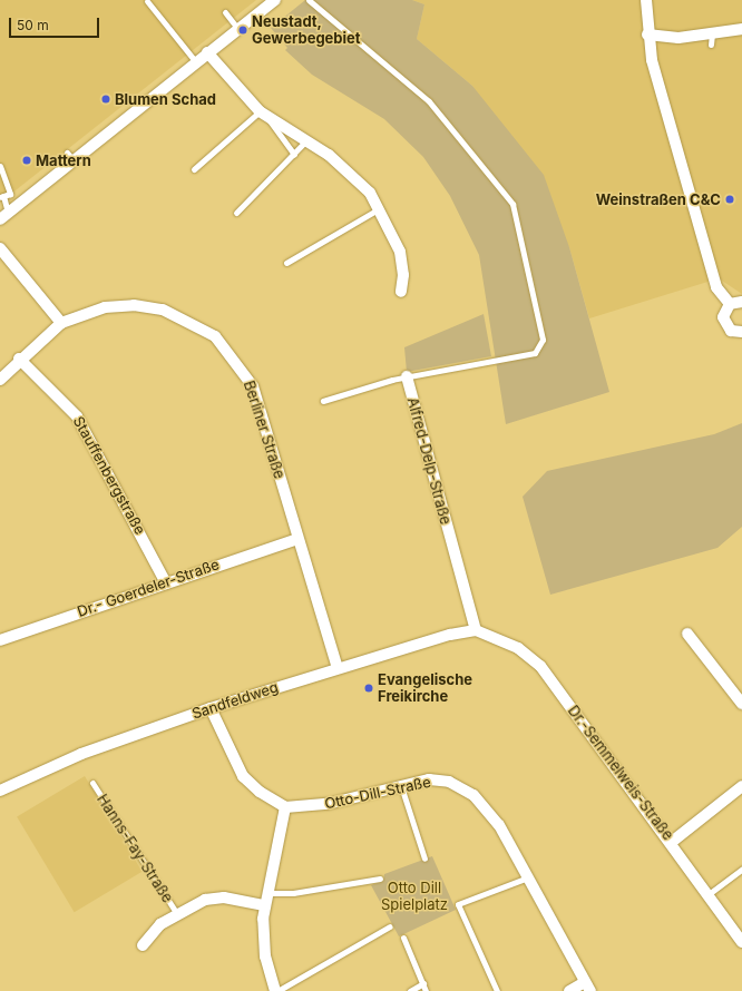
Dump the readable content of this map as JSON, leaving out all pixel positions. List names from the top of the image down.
{
  "streets": {
    "street": [
      "Berliner Straße",
      "Alfred-Delp-Straße",
      "Stauffenbergstraße",
      "Dr.- Goerdeler-Straße",
      "Sandfeldweg",
      "Dr.-Semmelweis-Straße",
      "Otto-Dill-Straße",
      "Hanns-Fay-Straße"
    ]
  },
  "crossings": [
    ["Berliner Straße", "Stauffenbergstraße"],
    ["Berliner Straße", "Dr.- Goerdeler-Straße"],
    ["Berliner Straße", "Sandfeldweg"],
    ["Alfred-Delp-Straße", "Sandfeldweg"],
    ["Alfred-Delp-Straße", "Dr.-Semmelweis-Straße"],
    ["Stauffenbergstraße", "Dr.- Goerdeler-Straße"],
    ["Sandfeldweg", "Dr.-Semmelweis-Straße"]
  ],
  "parks": ["Otto Dill Spielplatz"],
  "places": [
    "Neustadt, Gewerbegebiet",
    "Blumen Schad",
    "Mattern",
    "Weinstraßen C&C",
    "Evangelische Freikirche"
  ],
  "scale_bar": "50 m"
}
